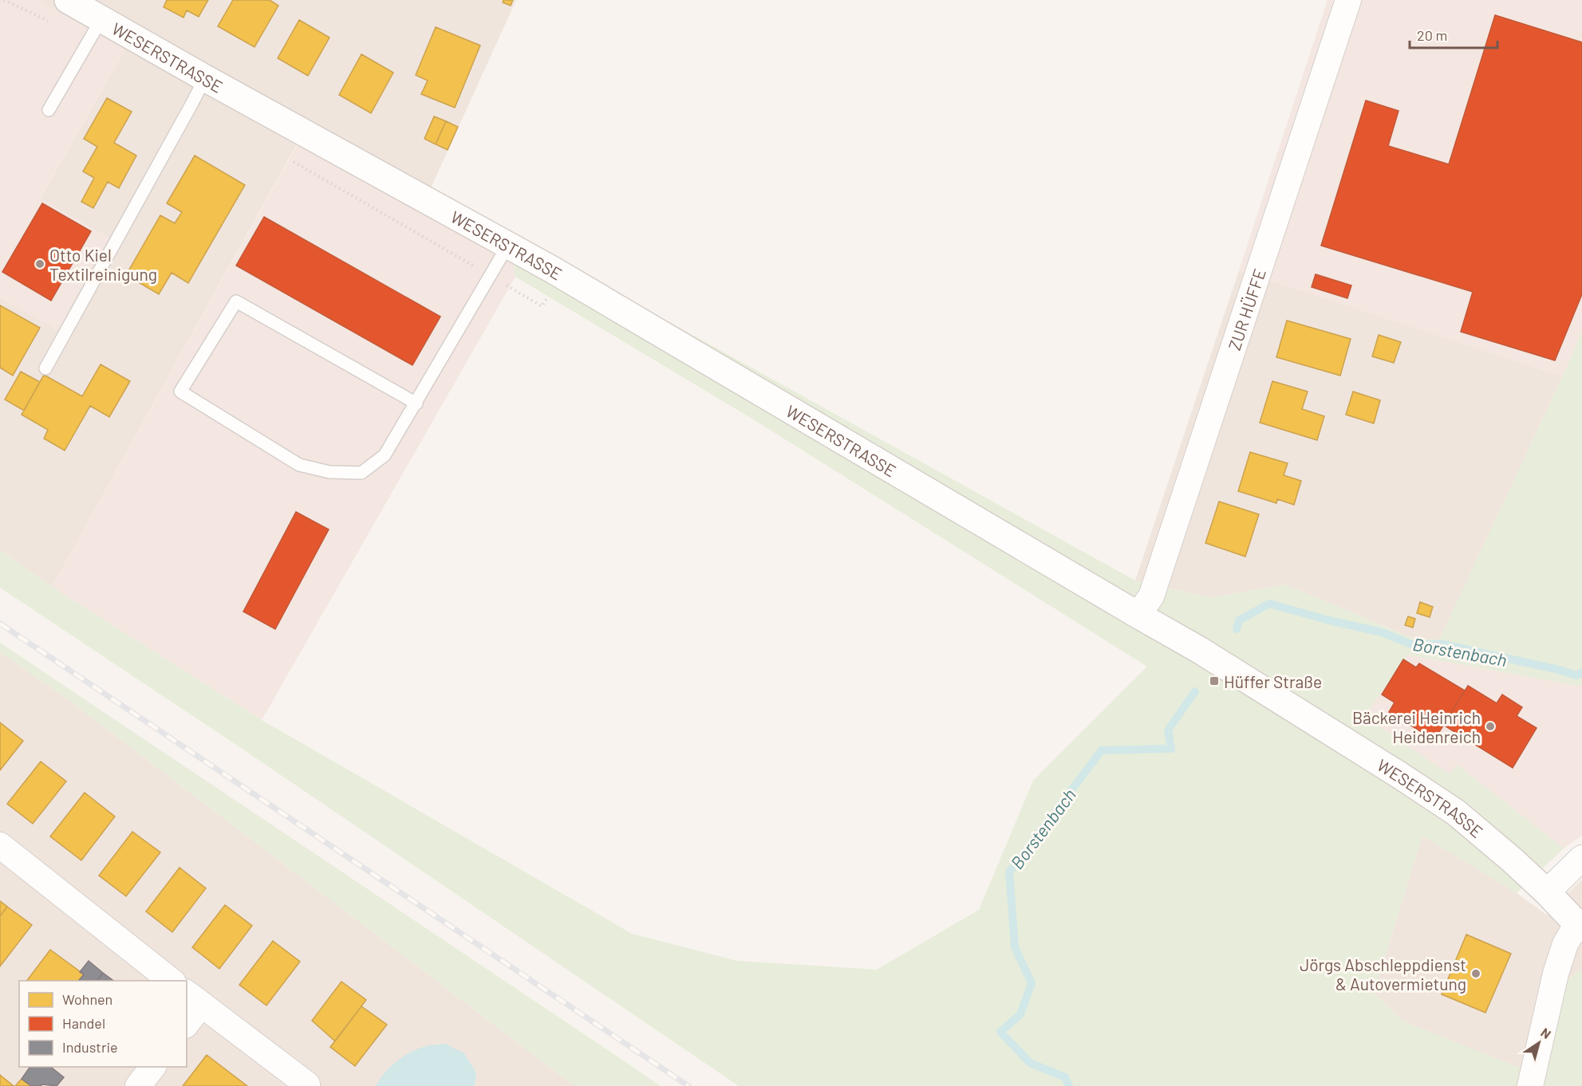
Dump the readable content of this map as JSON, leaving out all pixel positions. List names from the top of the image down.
{
  "streets": {
    "street": ["WESERSTRASSE", "ZUR HÜFFE"]
  },
  "crossings": [
    ["WESERSTRASSE", "ZUR HÜFFE"]
  ],
  "water": ["Borstenbach"],
  "places": {
    "other": ["Otto Kiel Textilreinigung", "Bäckerei Heinrich Heidenreich", "Jörgs Abschleppdienst & Autovermietung"],
    "transit": ["Hüffer Straße"]
  },
  "legend": ["Wohnen", "Handel", "Industrie"],
  "scale_bar": "20 m",
  "north": "top right"
}
